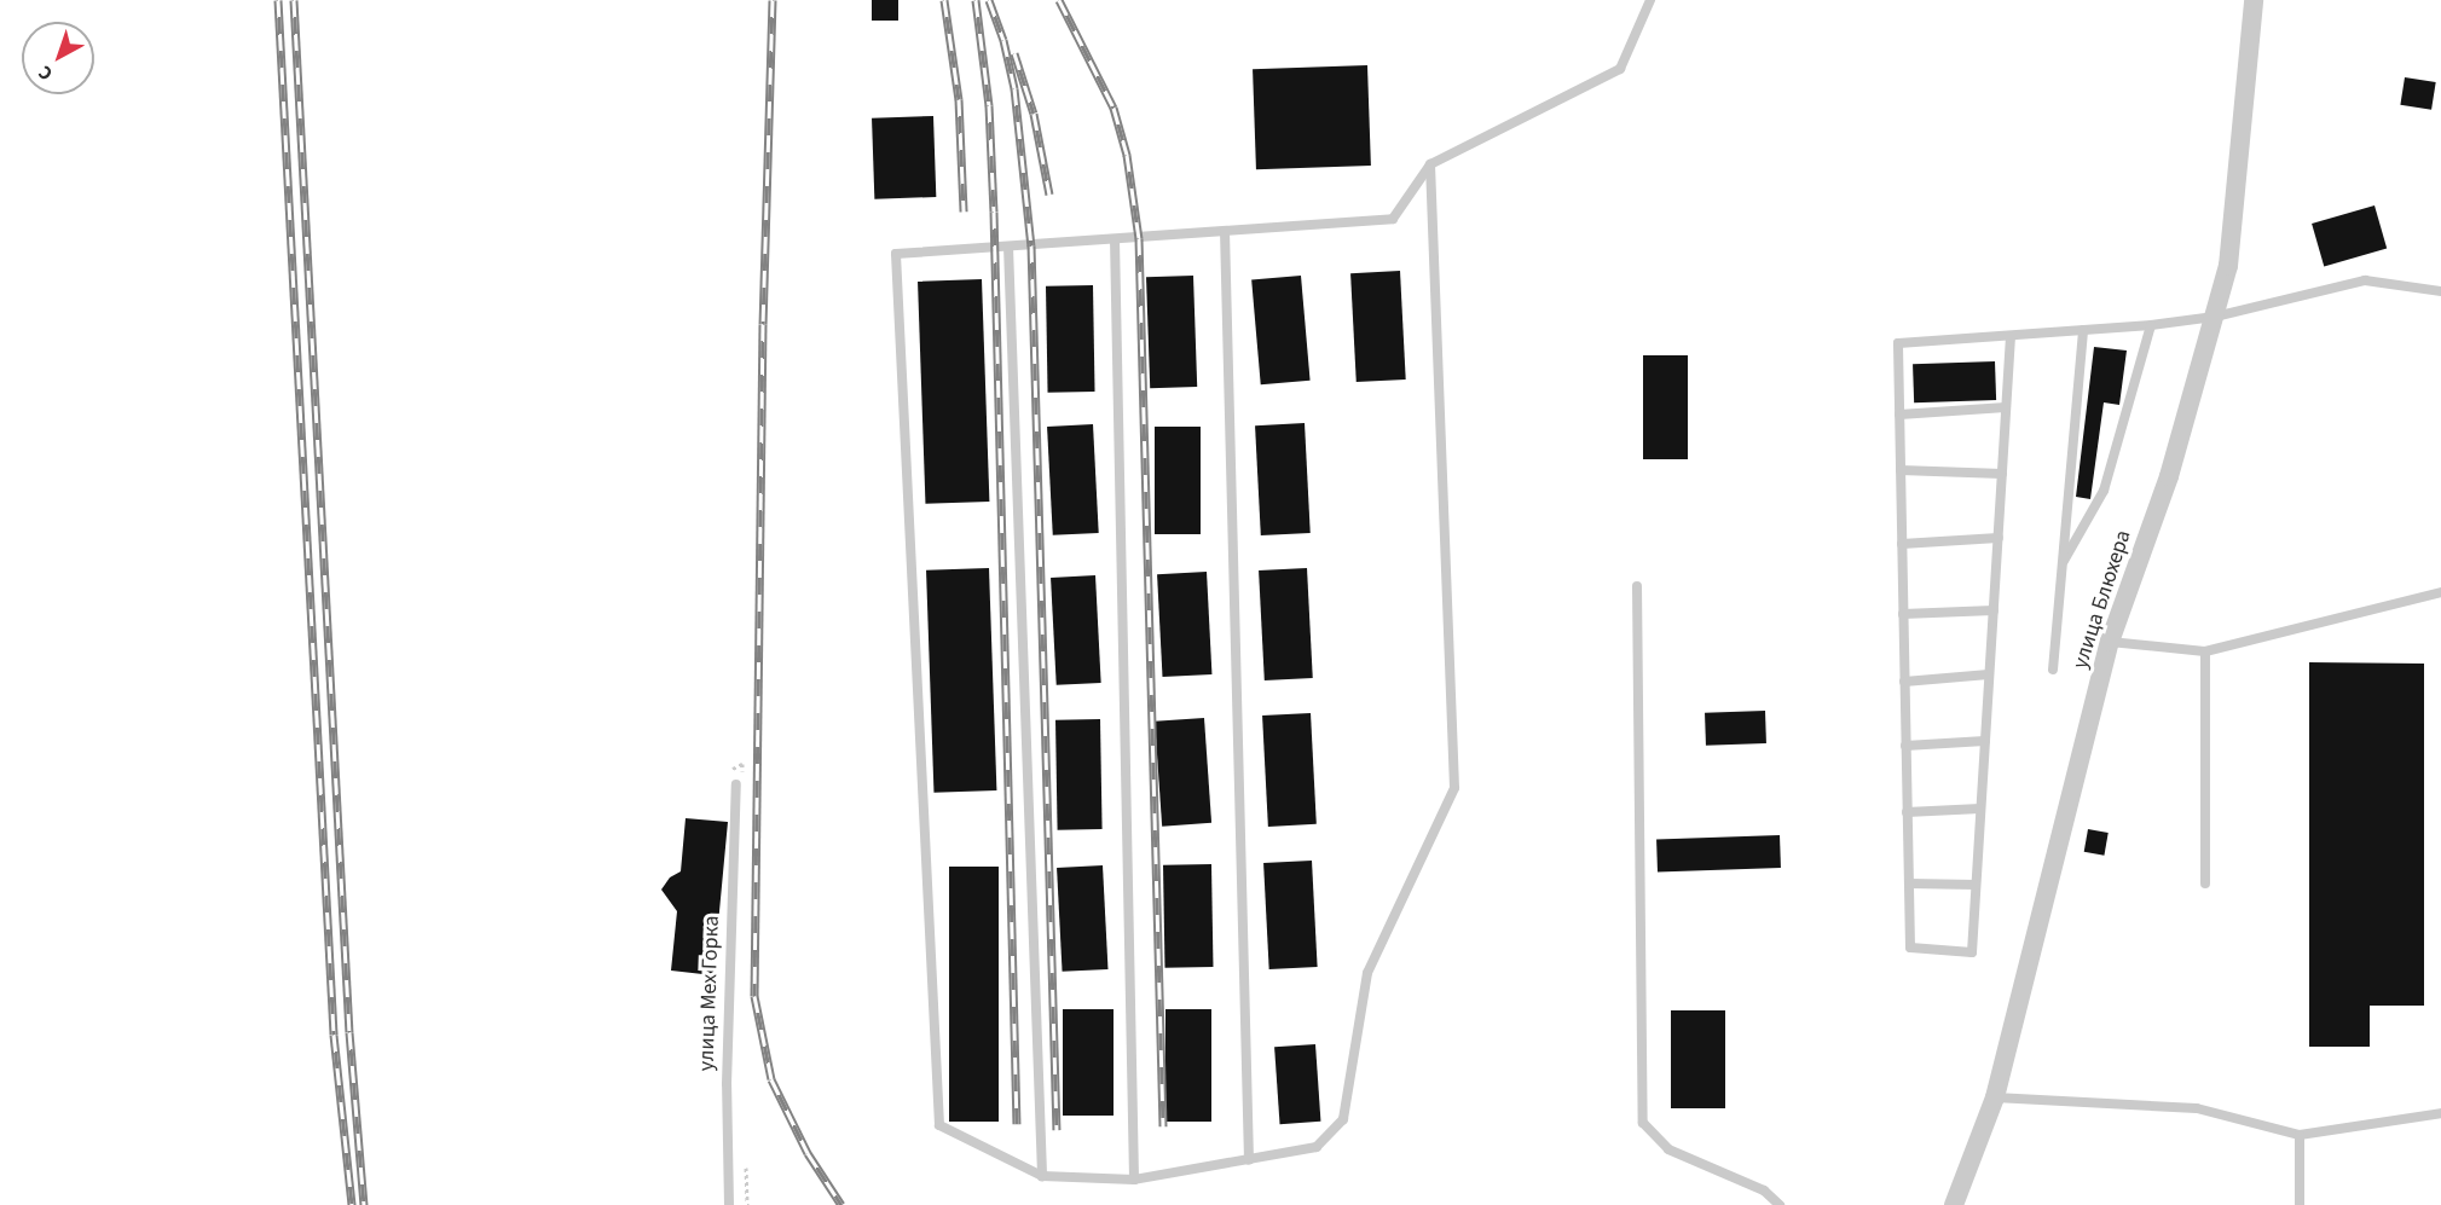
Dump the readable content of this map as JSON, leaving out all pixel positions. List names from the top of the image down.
{
  "streets": {
    "street": ["улица Блюхера"],
    "lane": ["улица Мех Горка"]
  },
  "north": "bottom left"
}
